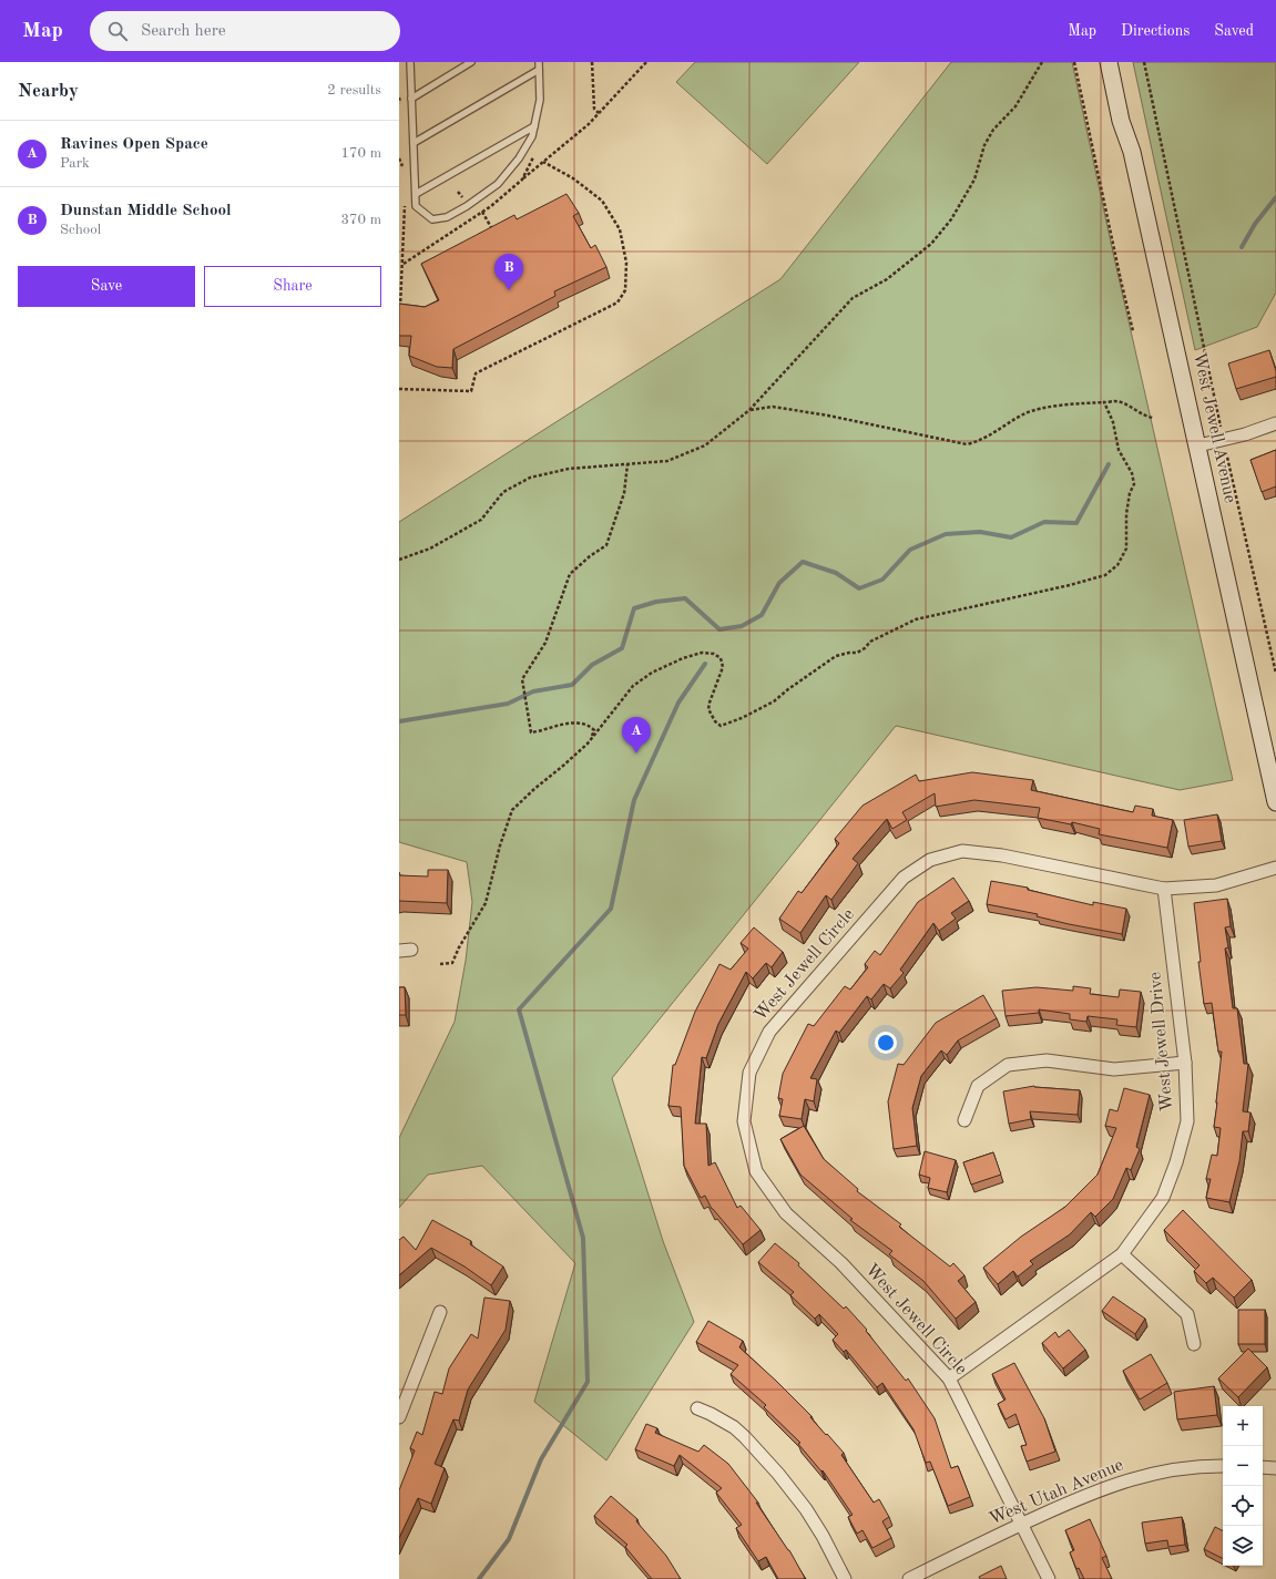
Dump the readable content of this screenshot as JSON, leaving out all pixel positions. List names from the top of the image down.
{
  "streets": {
    "main road": ["West Jewell Avenue"],
    "street": ["West Jewell Circle", "West Jewell Drive", "West Utah Avenue"]
  },
  "crossings": [
    ["West Jewell Circle", "West Jewell Drive"],
    ["West Jewell Circle", "West Utah Avenue"]
  ],
  "page": {
    "header": "Map",
    "search": "Search here",
    "nav": ["Map", "Directions", "Saved"],
    "heading": ["Nearby", "2 results"],
    "list": [
      {
        "mark": "A",
        "name": "Ravines Open Space",
        "note": "Park",
        "value": "170 m"
      },
      {
        "mark": "B",
        "name": "Dunstan Middle School",
        "note": "School",
        "value": "370 m"
      }
    ],
    "buttons": ["Save", "Share"],
    "pins": ["B", "A"],
    "map_buttons": ["+", "−"]
  }
}
